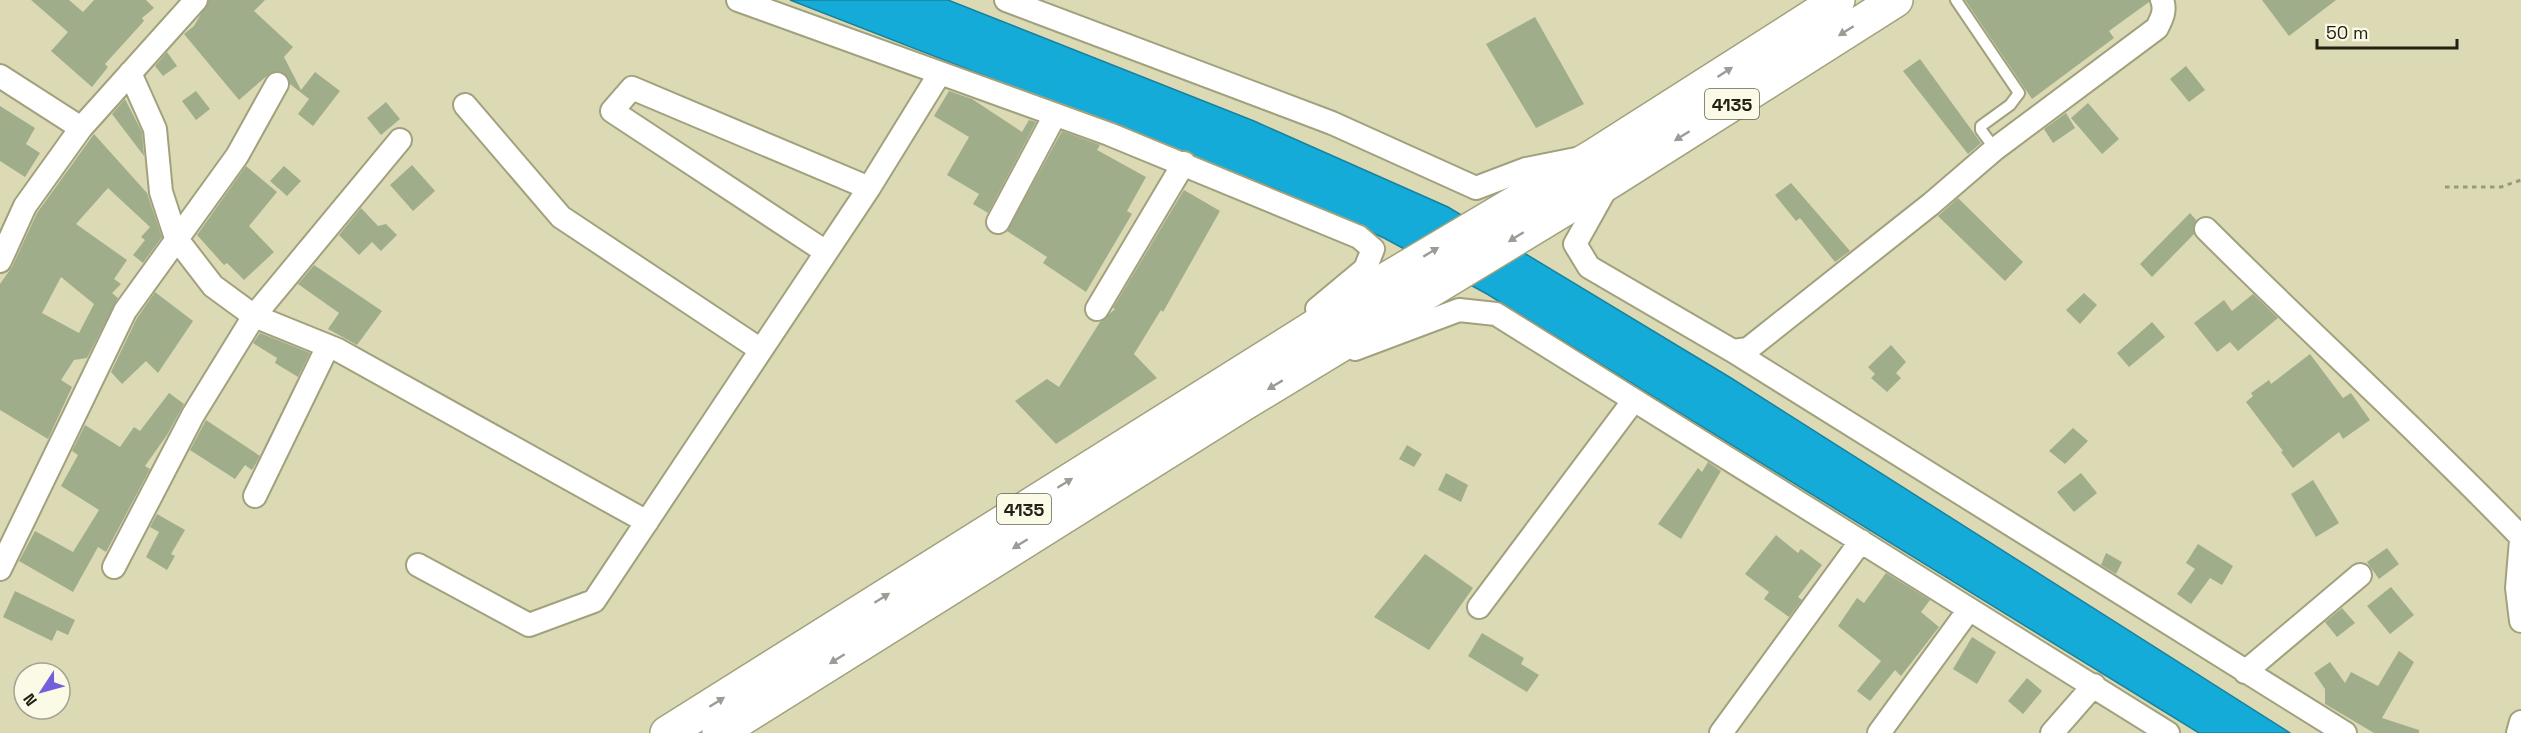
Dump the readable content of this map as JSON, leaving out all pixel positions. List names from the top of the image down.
{
  "streets": {
    "main road": ["4135"]
  },
  "scale_bar": "50 m",
  "north": "bottom left"
}
